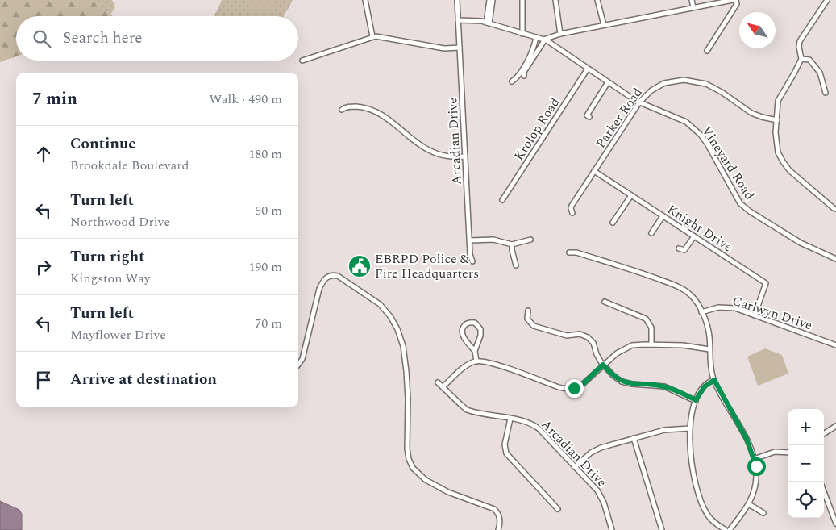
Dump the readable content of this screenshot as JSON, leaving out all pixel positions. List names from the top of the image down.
{
  "streets": {
    "street": [
      "Parker Road",
      "Krolop Road",
      "Arcadian Drive",
      "Vineyard Road",
      "Knight Drive",
      "Carlwyn Drive"
    ]
  },
  "crossings": [
    ["Parker Road", "Vineyard Road"],
    ["Parker Road", "Knight Drive"],
    ["Krolop Road", "Vineyard Road"],
    ["Arcadian Drive", "Vineyard Road"],
    ["Knight Drive", "Carlwyn Drive"]
  ],
  "places": {
    "public building": ["EBRPD Police & Fire Headquarters"]
  },
  "north": "top left",
  "page": {
    "search": "Search here",
    "heading": ["7 min", "Walk · 490 m"],
    "list": [
      ["Continue", "Brookdale Boulevard", "180 m"],
      ["Turn left", "Northwood Drive", "50 m"],
      ["Turn right", "Kingston Way", "190 m"],
      ["Turn left", "Mayflower Drive", "70 m"],
      "Arrive at destination"
    ],
    "map_buttons": ["+", "−"]
  }
}
